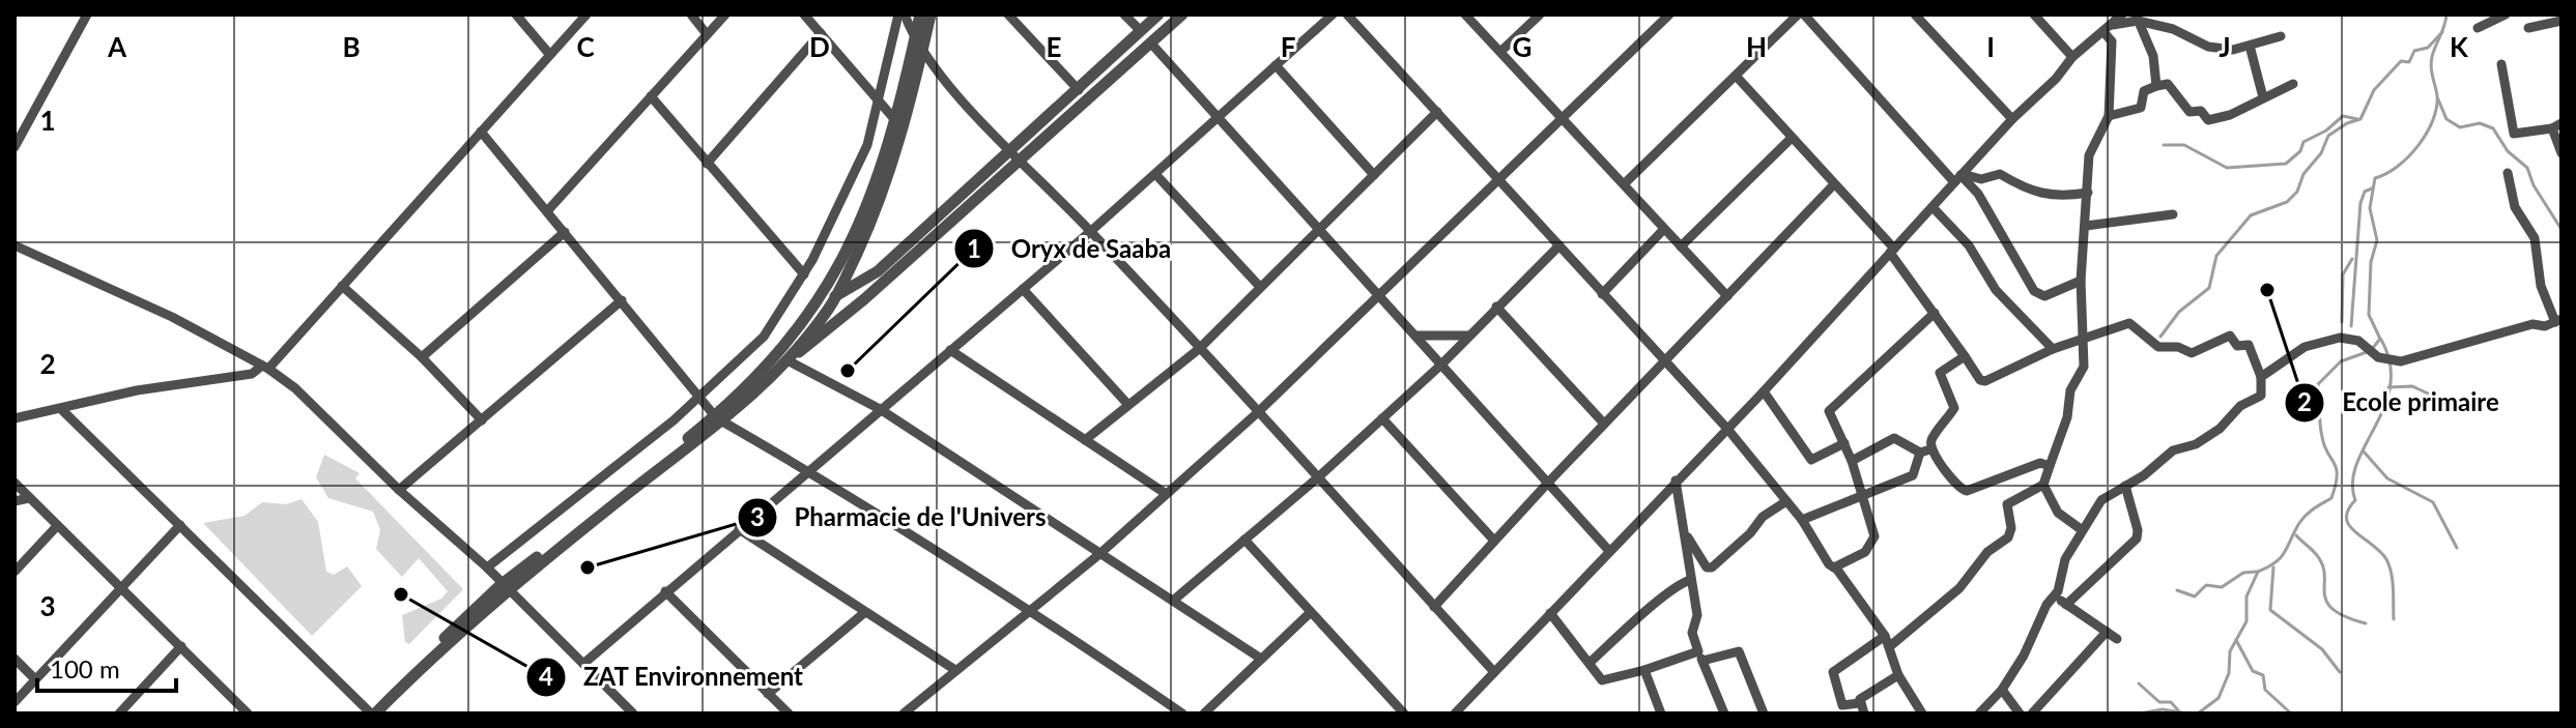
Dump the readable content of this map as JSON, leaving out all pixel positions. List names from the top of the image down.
{
  "places": [
    "Ecole primaire",
    "Oryx de Saaba",
    "Pharmacie de l'Univers",
    "ZAT Environnement"
  ],
  "scale_bar": "100 m",
  "grid": {
    "columns": [
      "A",
      "B",
      "C",
      "D",
      "E",
      "F",
      "G",
      "H",
      "I",
      "J",
      "K"
    ],
    "rows": ["1", "2", "3"]
  }
}
